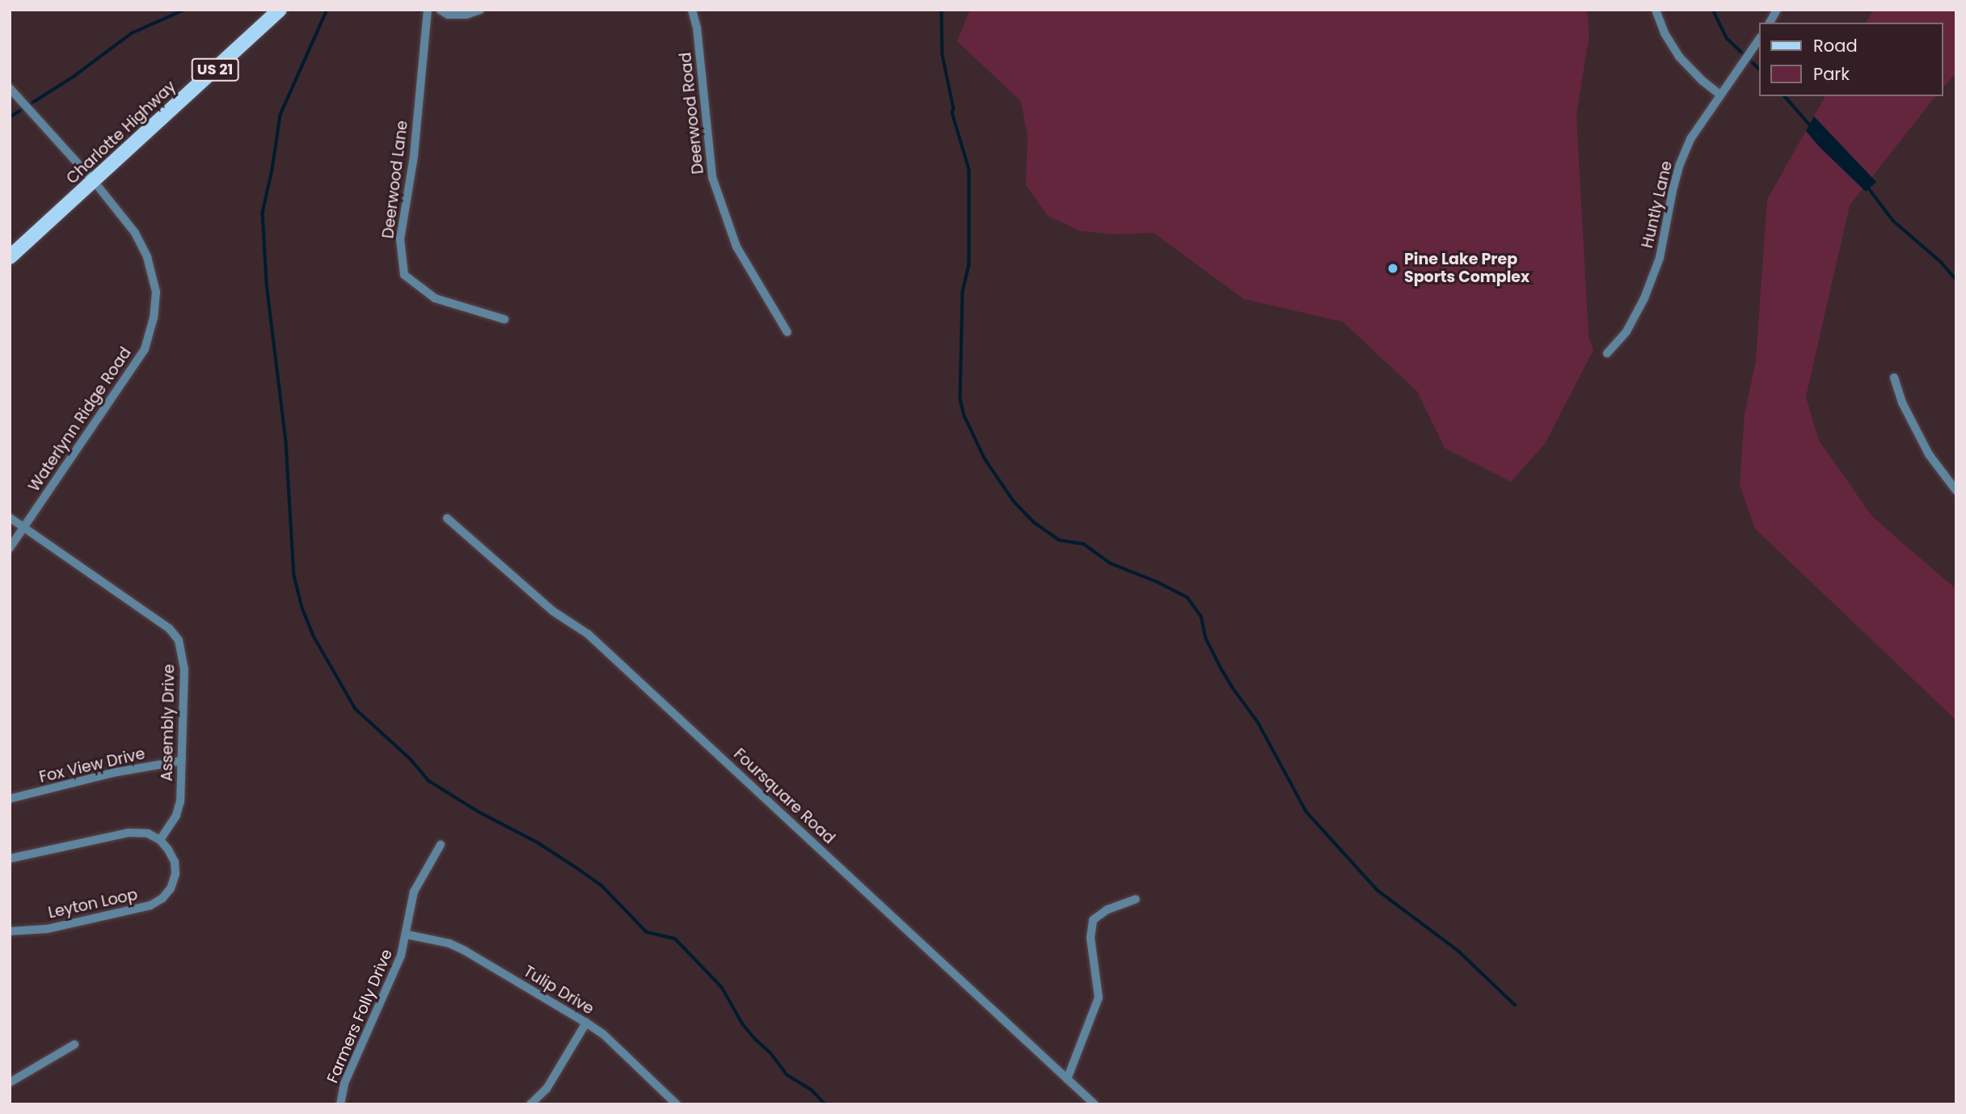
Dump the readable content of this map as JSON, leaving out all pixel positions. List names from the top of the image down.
{
  "streets": {
    "main road": ["US 21", "Charlotte Highway"],
    "street": [
      "Deerwood Road",
      "Deerwood Lane",
      "Huntly Lane",
      "Waterlynn Ridge Road",
      "Assembly Drive",
      "Fox View Drive",
      "Foursquare Road",
      "Leyton Loop",
      "Tulip Drive",
      "Farmers Folly Drive"
    ]
  },
  "crossings": [
    ["Charlotte Highway", "Waterlynn Ridge Road"],
    ["Waterlynn Ridge Road", "Assembly Drive"],
    ["Assembly Drive", "Fox View Drive"],
    ["Assembly Drive", "Leyton Loop"],
    ["Tulip Drive", "Farmers Folly Drive"]
  ],
  "places": ["Pine Lake Prep Sports Complex"],
  "legend": ["Road", "Park"]
}
